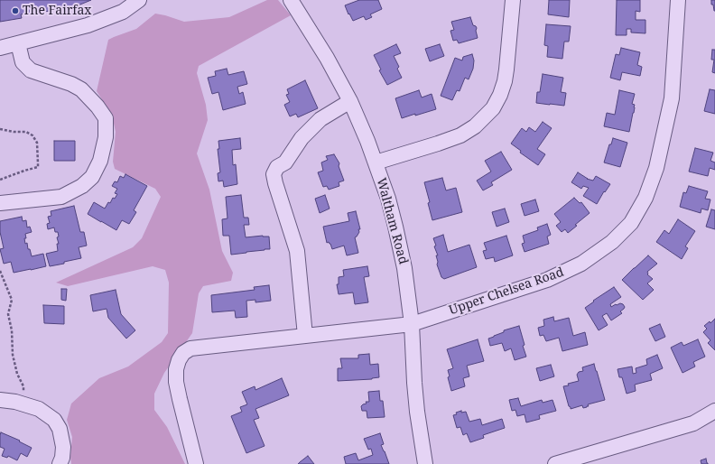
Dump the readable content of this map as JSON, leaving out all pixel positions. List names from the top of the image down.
{
  "streets": {
    "street": ["Waltham Road", "Upper Chelsea Road"]
  },
  "crossings": [
    ["Waltham Road", "Upper Chelsea Road"]
  ],
  "places": ["The Fairfax"]
}
